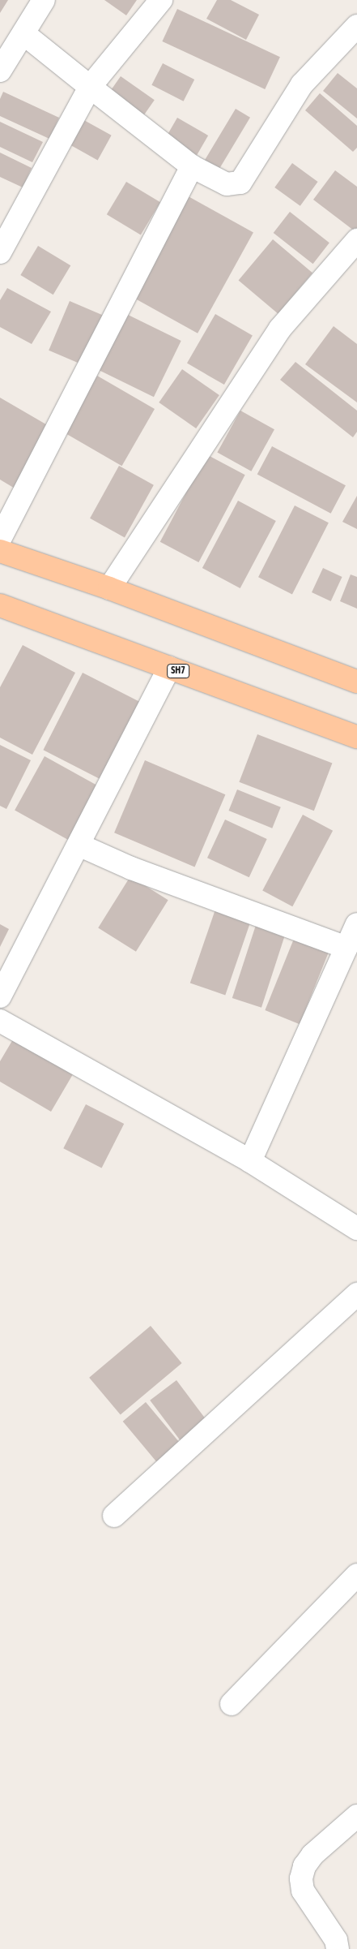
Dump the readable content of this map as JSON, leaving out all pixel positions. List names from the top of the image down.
{
  "streets": {
    "main road": ["SH7"]
  }
}
